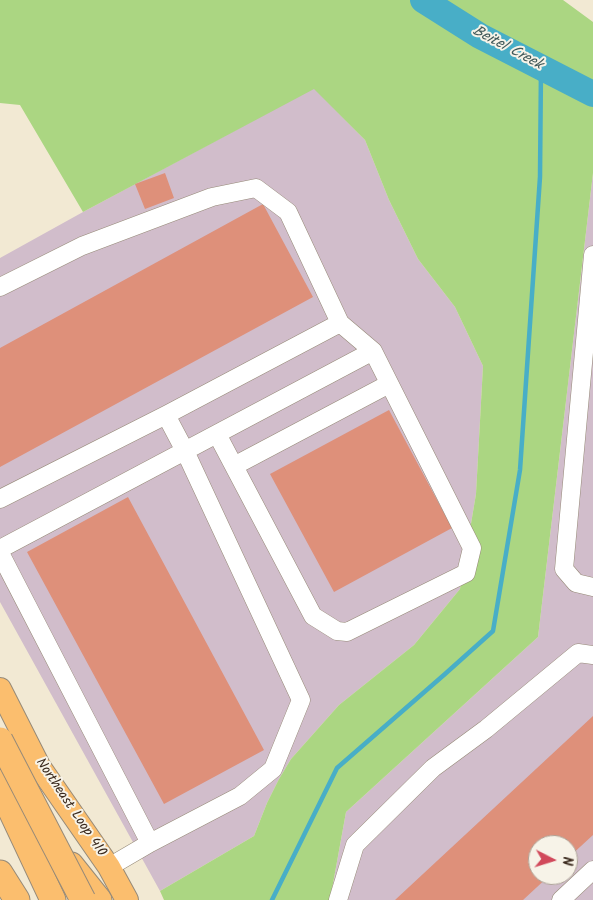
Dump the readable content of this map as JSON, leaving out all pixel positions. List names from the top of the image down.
{
  "streets": {
    "main road": ["Northeast Loop 410"]
  },
  "water": ["Beitel Creek"],
  "north": "right"
}
